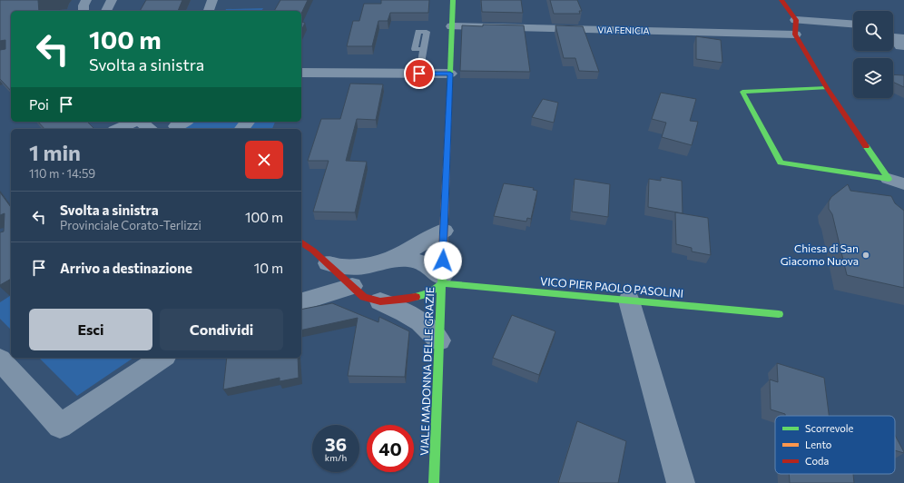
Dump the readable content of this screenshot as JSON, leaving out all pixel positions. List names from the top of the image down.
{
  "streets": {
    "street": ["VIA FENICIA", "VICO PIER PAOLO PASOLINI", "VIALE MADONNA DELLE GRAZIE"]
  },
  "crossings": [
    ["VIA FENICIA", "VIALE MADONNA DELLE GRAZIE"],
    ["VICO PIER PAOLO PASOLINI", "VIALE MADONNA DELLE GRAZIE"]
  ],
  "places": ["Chiesa di San Giacomo Nuova"],
  "legend": ["Scorrevole", "Lento", "Coda"],
  "page": {
    "turn": ["100 m", "Svolta a sinistra"],
    "then": "Poi",
    "heading": ["1 min", "110 m · 14:59"],
    "list": [
      {
        "name": "Svolta a sinistra",
        "note": "Provinciale Corato-Terlizzi",
        "value": "100 m"
      },
      {
        "name": "Arrivo a destinazione",
        "value": "10 m"
      }
    ],
    "buttons": ["Esci", "Condividi"],
    "speed": "36 km/h",
    "limit": "40"
  }
}
